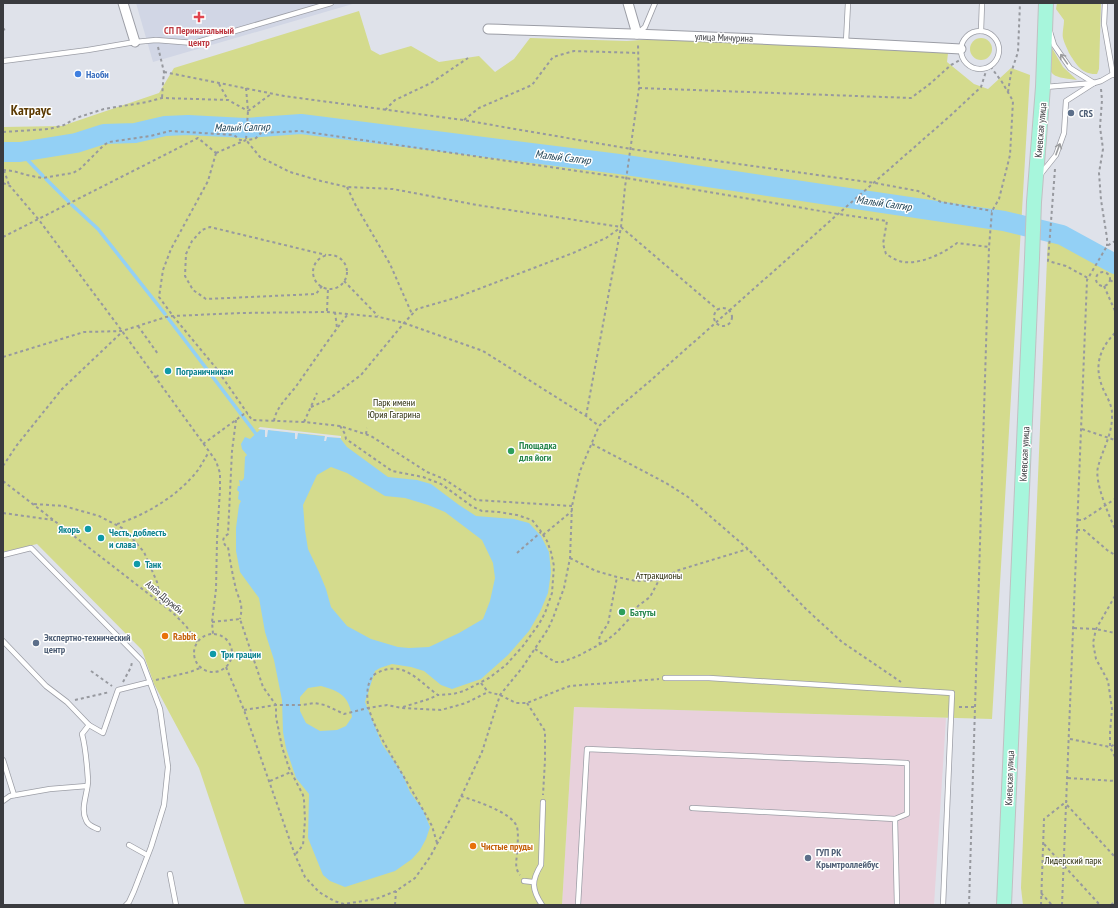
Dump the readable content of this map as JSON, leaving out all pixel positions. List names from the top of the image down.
{
  "streets": {
    "main road": ["Киевская улица"],
    "street": ["улица Мичурина"],
    "path": ["Алея Дружби"]
  },
  "districts": ["Катраус"],
  "water": ["Малый Салгир"],
  "parks": ["Парк имени Юрия Гагарина", "Аттракционы", "Лидерский парк"],
  "places": {
    "health": ["СП Перинатальный центр"],
    "other": [
      "Наоби",
      "CRS",
      "Пограничникам",
      "Площадка для йоги",
      "Якорь",
      "Честь, доблесть и слава",
      "Танк",
      "Батуты",
      "Rabbit",
      "Экспертно-технический центр",
      "Три грации",
      "Чистые пруды",
      "ГУП РК Крымтроллейбус"
    ]
  }
}
